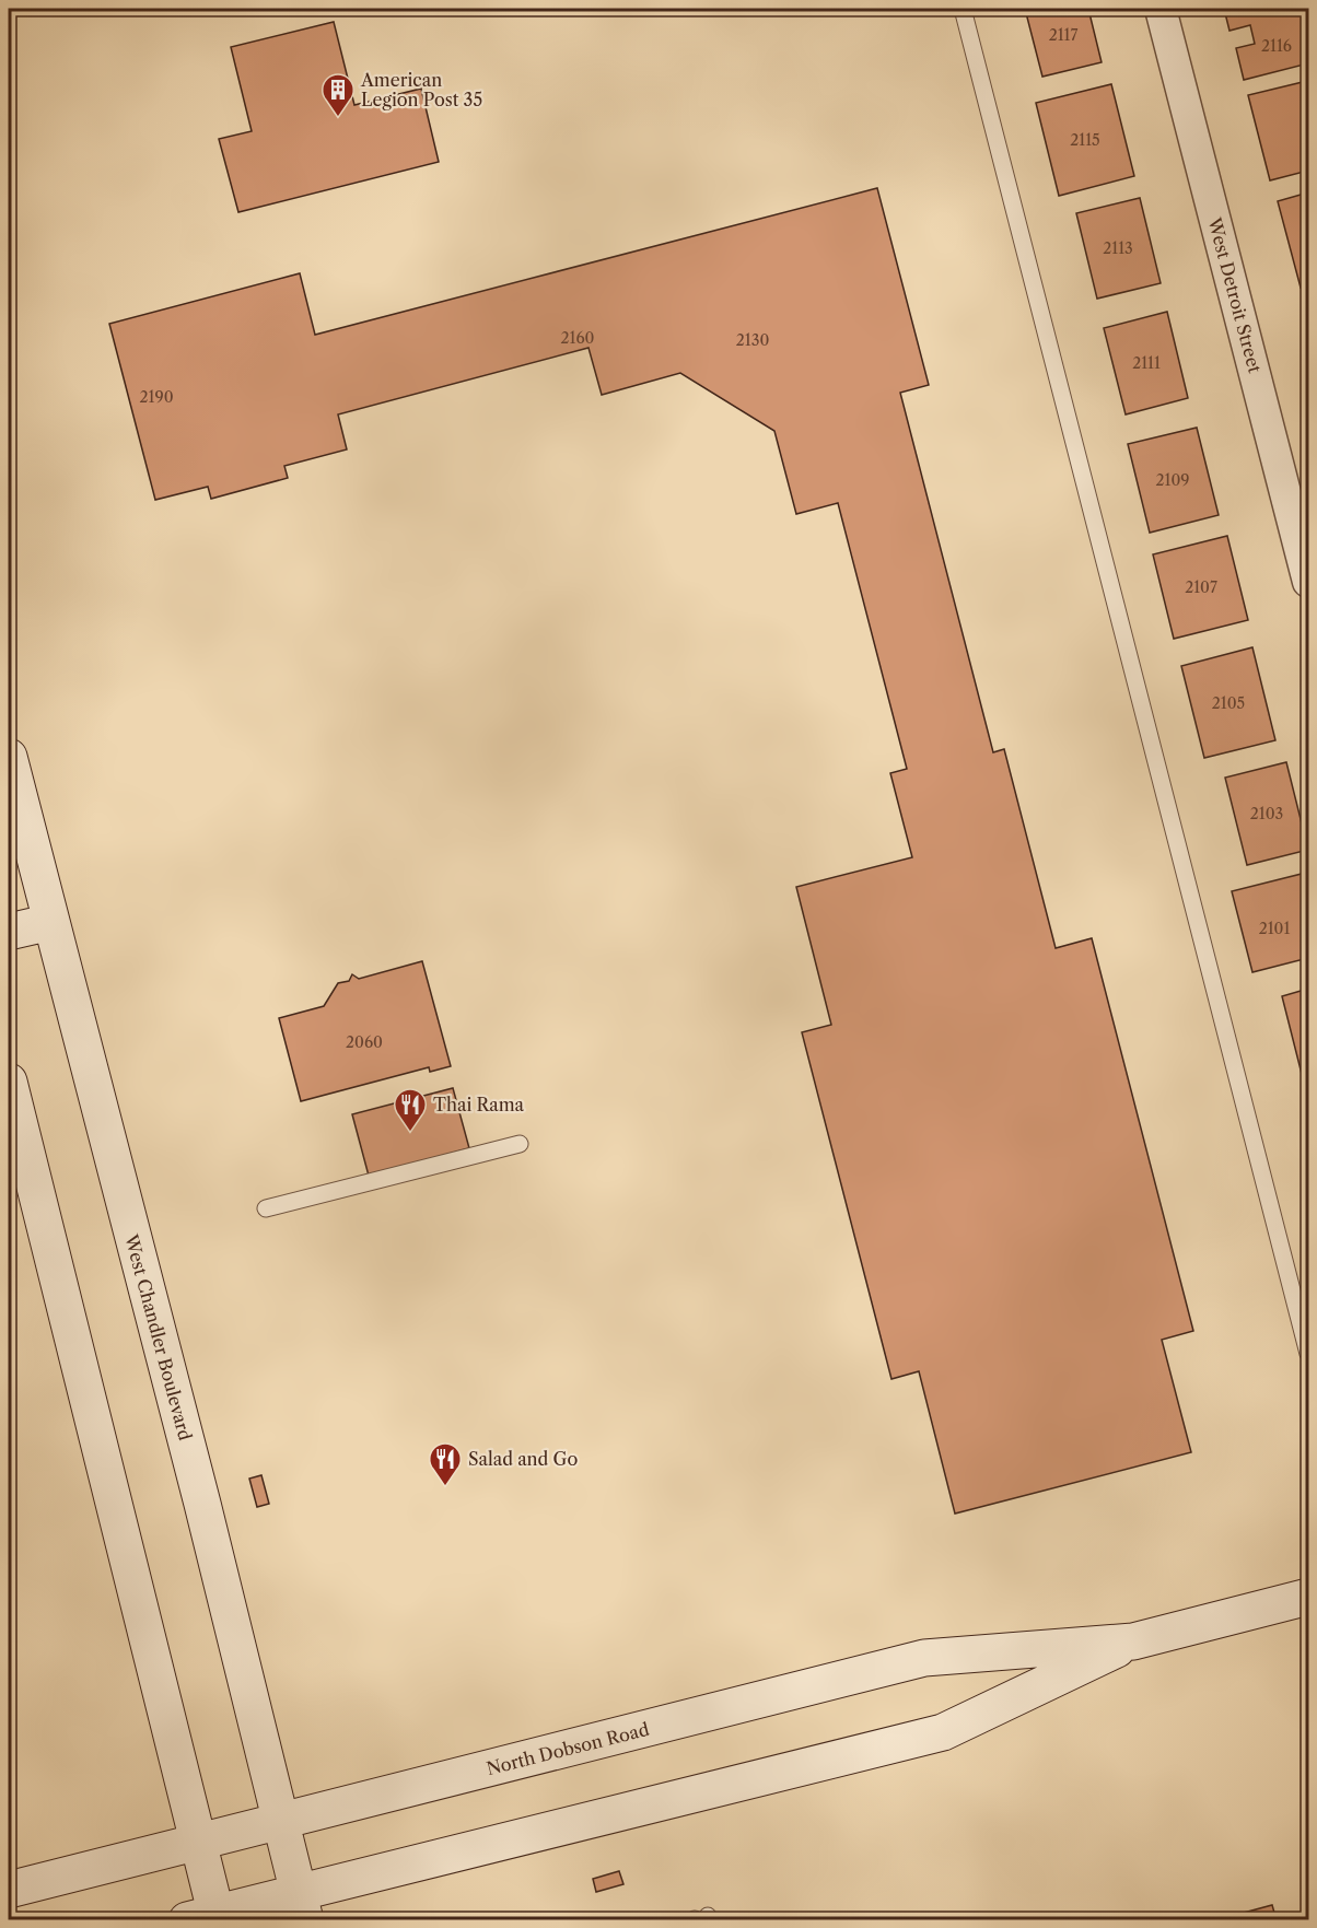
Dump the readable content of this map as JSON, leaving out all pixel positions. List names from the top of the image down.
{
  "streets": {
    "main road": ["West Chandler Boulevard", "North Dobson Road"],
    "street": ["West Detroit Street"]
  },
  "crossings": [
    ["West Chandler Boulevard", "North Dobson Road"]
  ],
  "places": {
    "building": ["American Legion Post 35"],
    "restaurant": ["Thai Rama", "Salad and Go"]
  },
  "house_numbers": [
    "2117",
    "2116",
    "2115",
    "2113",
    "2160",
    "2130",
    "2111",
    "2190",
    "2109",
    "2107",
    "2105",
    "2103",
    "2101",
    "2060"
  ]
}
